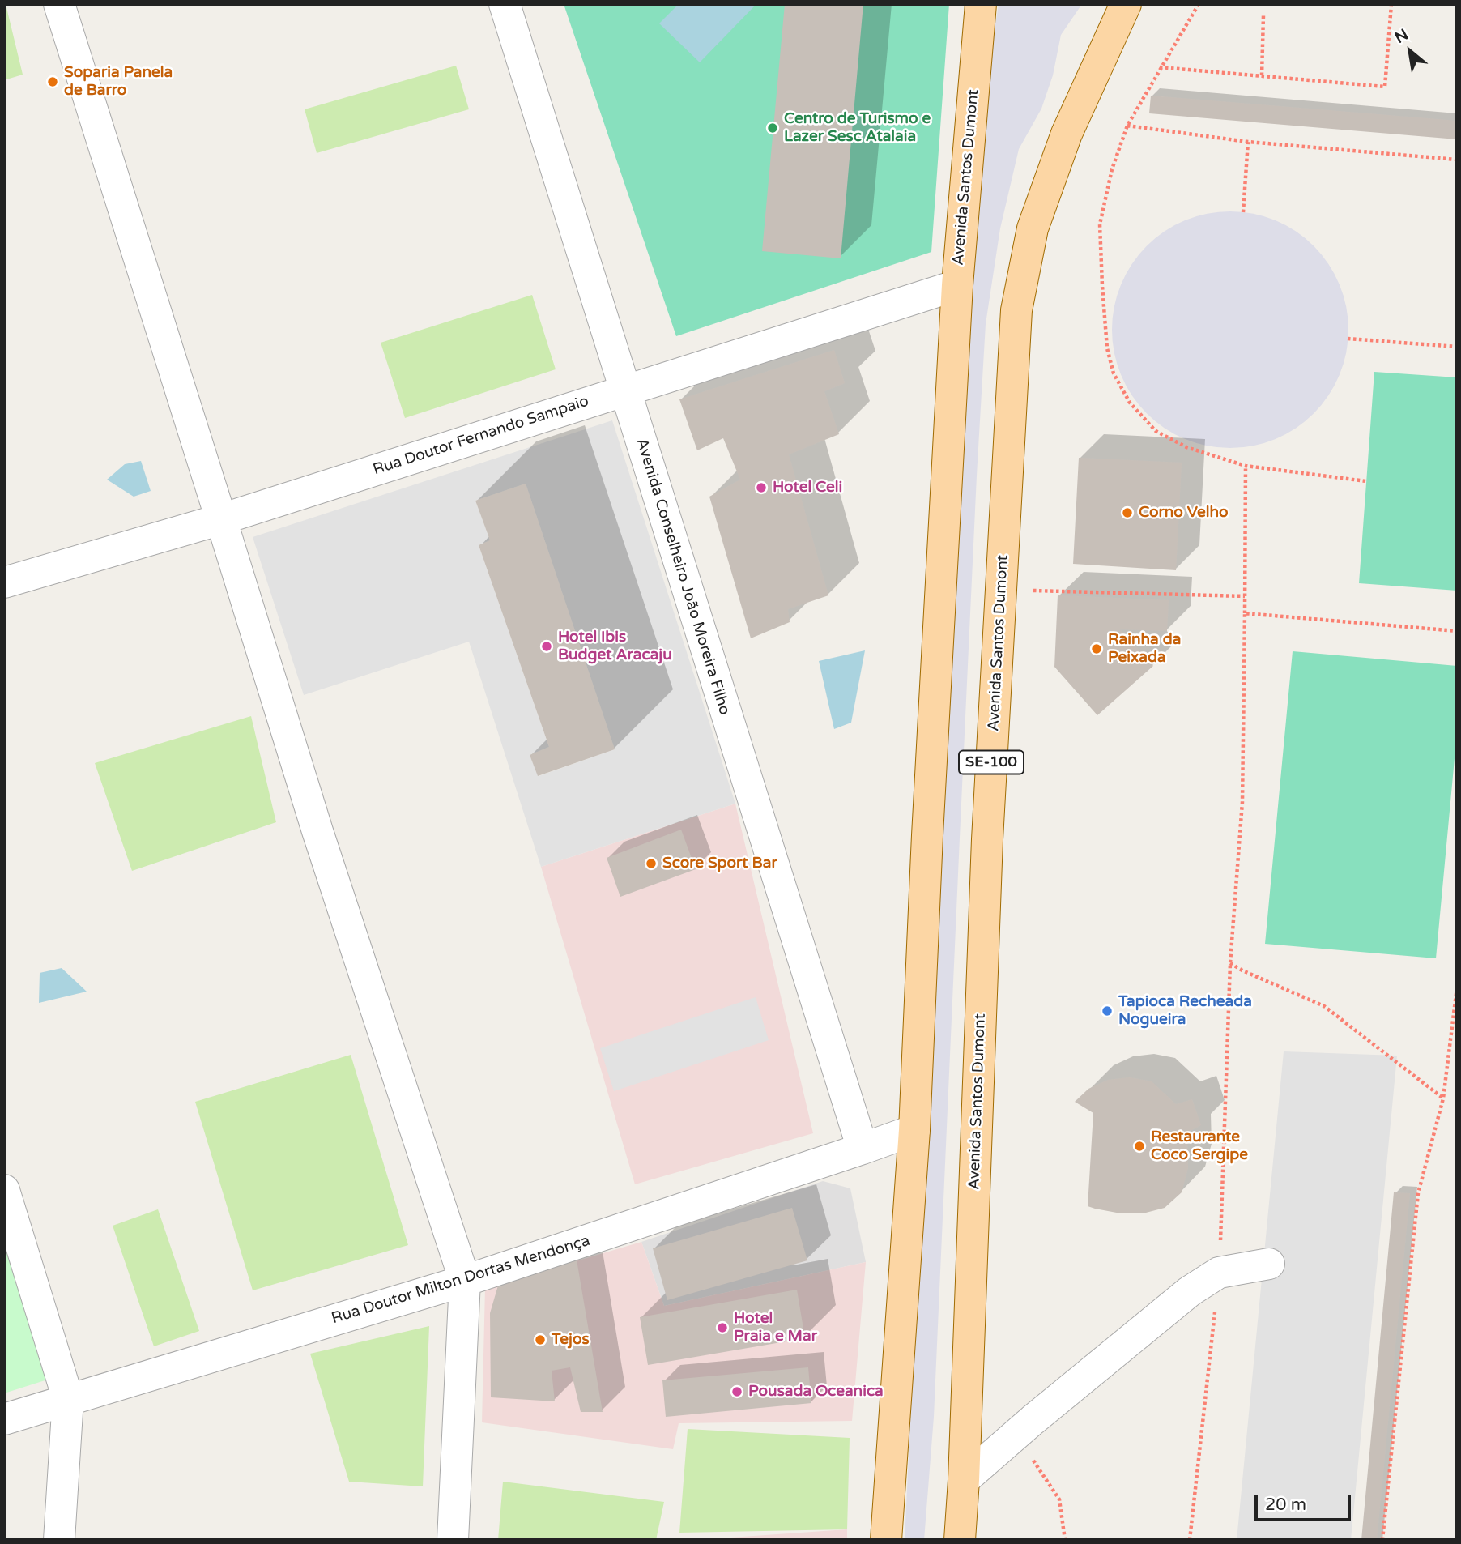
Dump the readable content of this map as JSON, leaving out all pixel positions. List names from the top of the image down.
{
  "streets": {
    "main road": ["Avenida Santos Dumont", "SE-100"],
    "street": ["Rua Doutor Fernando Sampaio", "Avenida Conselheiro João Moreira Filho", "Rua Doutor Milton Dortas Mendonça"]
  },
  "crossings": [
    ["Avenida Santos Dumont", "Rua Doutor Fernando Sampaio"],
    ["Avenida Santos Dumont", "Rua Doutor Milton Dortas Mendonça"],
    ["Rua Doutor Fernando Sampaio", "Avenida Conselheiro João Moreira Filho"],
    ["Avenida Conselheiro João Moreira Filho", "Rua Doutor Milton Dortas Mendonça"]
  ],
  "places": [
    "Soparia Panela de Barro",
    "Centro de Turismo e Lazer Sesc Atalaia",
    "Hotel Celi",
    "Corno Velho",
    "Hotel Ibis Budget Aracaju",
    "Rainha da Peixada",
    "Score Sport Bar",
    "Tapioca Recheada Nogueira",
    "Restaurante Coco Sergipe",
    "Hotel Praia e Mar",
    "Tejos",
    "Pousada Oceanica"
  ],
  "scale_bar": "20 m",
  "north": "top left"
}
